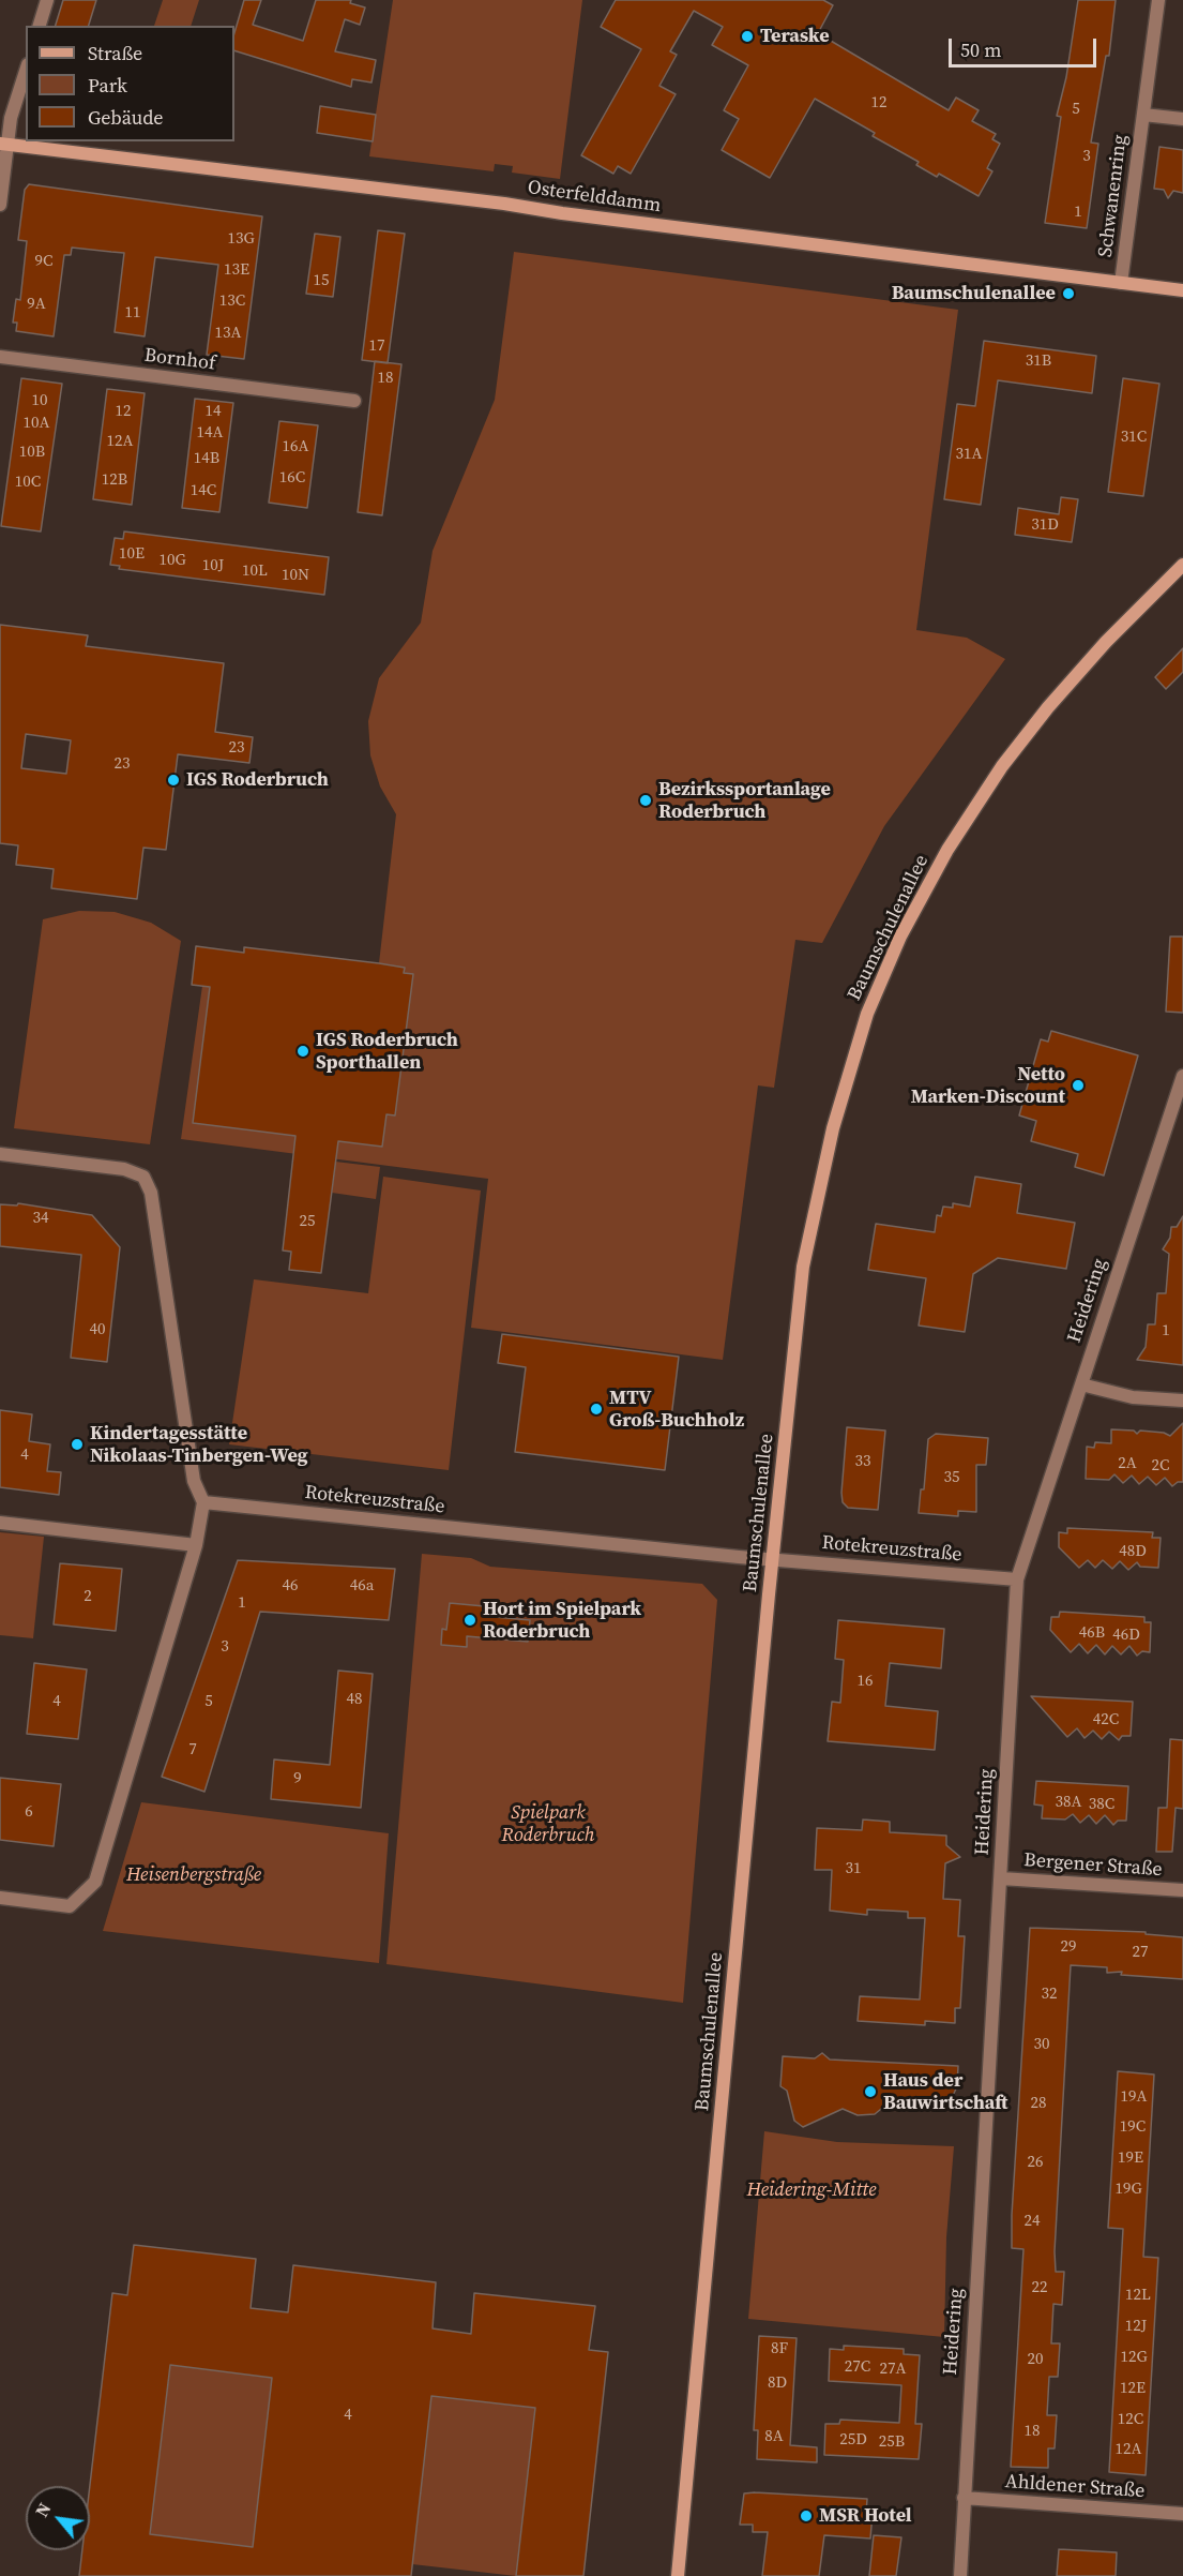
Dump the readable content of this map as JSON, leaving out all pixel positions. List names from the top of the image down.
{
  "streets": {
    "main road": ["Osterfelddamm", "Baumschulenallee"],
    "street": [
      "Schwanenring",
      "Bornhof",
      "Heidering",
      "Rotekreuzstraße",
      "Bergener Straße",
      "Ahldener Straße"
    ]
  },
  "crossings": [
    ["Schwanenring", "Osterfelddamm"],
    ["Baumschulenallee", "Rotekreuzstraße"],
    ["Heidering", "Rotekreuzstraße"],
    ["Heidering", "Bergener Straße"],
    ["Heidering", "Ahldener Straße"]
  ],
  "parks": ["Spielpark Roderbruch", "Heisenbergstraße", "Heidering-Mitte"],
  "places": [
    "Teraske",
    "Baumschulenallee",
    "IGS Roderbruch",
    "Bezirkssportanlage Roderbruch",
    "IGS Roderbruch Sporthallen",
    "Netto Marken-Discount",
    "MTV Groß-Buchholz",
    "Kindertagesstätte Nikolaas-Tinbergen-Weg",
    "Hort im Spielpark Roderbruch",
    "Haus der Bauwirtschaft",
    "MSR Hotel"
  ],
  "house_numbers": [
    "12",
    "5",
    "3",
    "1",
    "13G",
    "9C",
    "13E",
    "15",
    "13C",
    "9A",
    "11",
    "13A",
    "17",
    "31B",
    "18",
    "10",
    "12",
    "14",
    "10A",
    "14A",
    "31C",
    "12A",
    "16A",
    "10B",
    "31A",
    "14B",
    "16C",
    "12B",
    "10C",
    "14C",
    "31D",
    "10E",
    "10G",
    "10J",
    "10L",
    "10N",
    "23",
    "23",
    "34",
    "25",
    "40",
    "1",
    "4",
    "33",
    "2A",
    "2C",
    "35",
    "48D",
    "46",
    "46a",
    "2",
    "1",
    "46B",
    "46D",
    "3",
    "16",
    "48",
    "4",
    "5",
    "42C",
    "7",
    "9",
    "38A",
    "38C",
    "6",
    "31",
    "29",
    "27",
    "32",
    "30",
    "19A",
    "28",
    "19C",
    "19E",
    "26",
    "19G",
    "24",
    "22",
    "12L",
    "12J",
    "8F",
    "12G",
    "20",
    "27C",
    "27A",
    "8D",
    "12E",
    "4",
    "12C",
    "18",
    "8A",
    "25D",
    "25B",
    "12A"
  ],
  "legend": ["Straße", "Park", "Gebäude"],
  "scale_bar": "50 m",
  "north": "top left"
}
